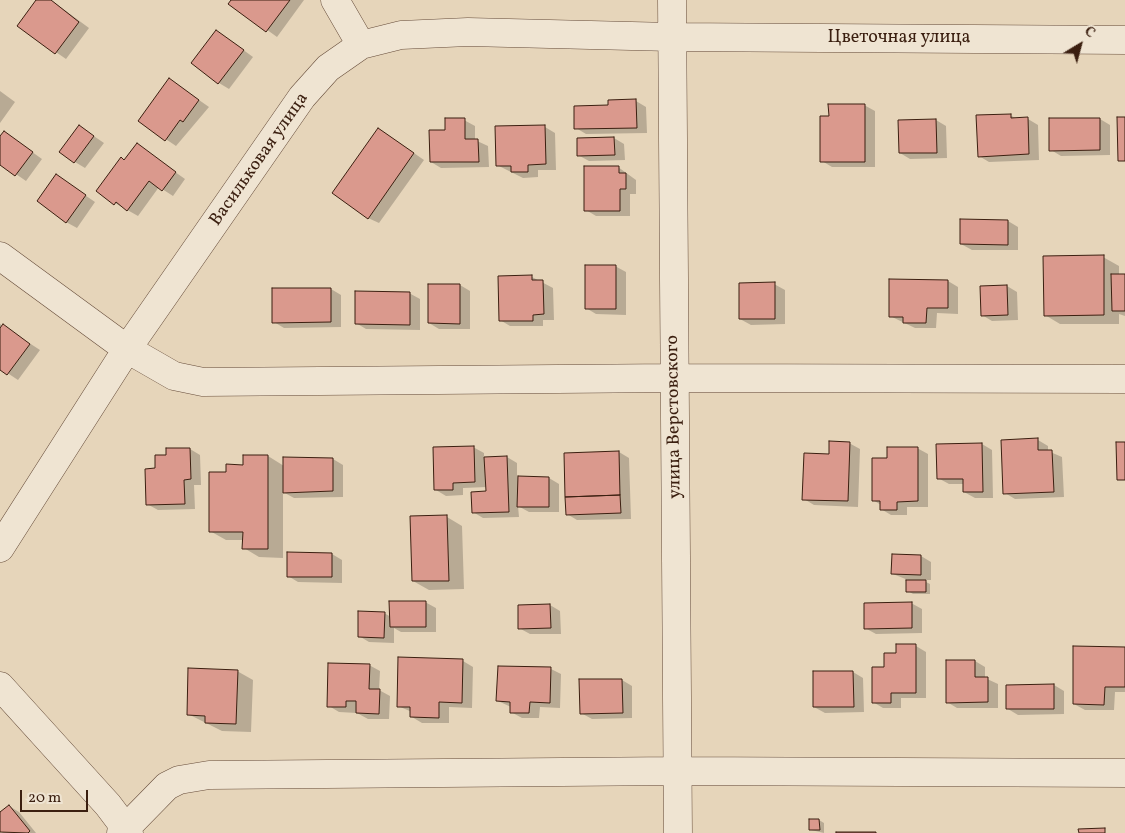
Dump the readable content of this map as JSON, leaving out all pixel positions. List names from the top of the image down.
{
  "streets": {
    "street": ["Цветочная улица", "Васильковая улица", "улица Верстовского"]
  },
  "crossings": [
    ["Цветочная улица", "Васильковая улица"],
    ["Цветочная улица", "улица Верстовского"],
    ["Васильковая улица", "улица Верстовского"]
  ],
  "scale_bar": "20 m",
  "north": "top right"
}
